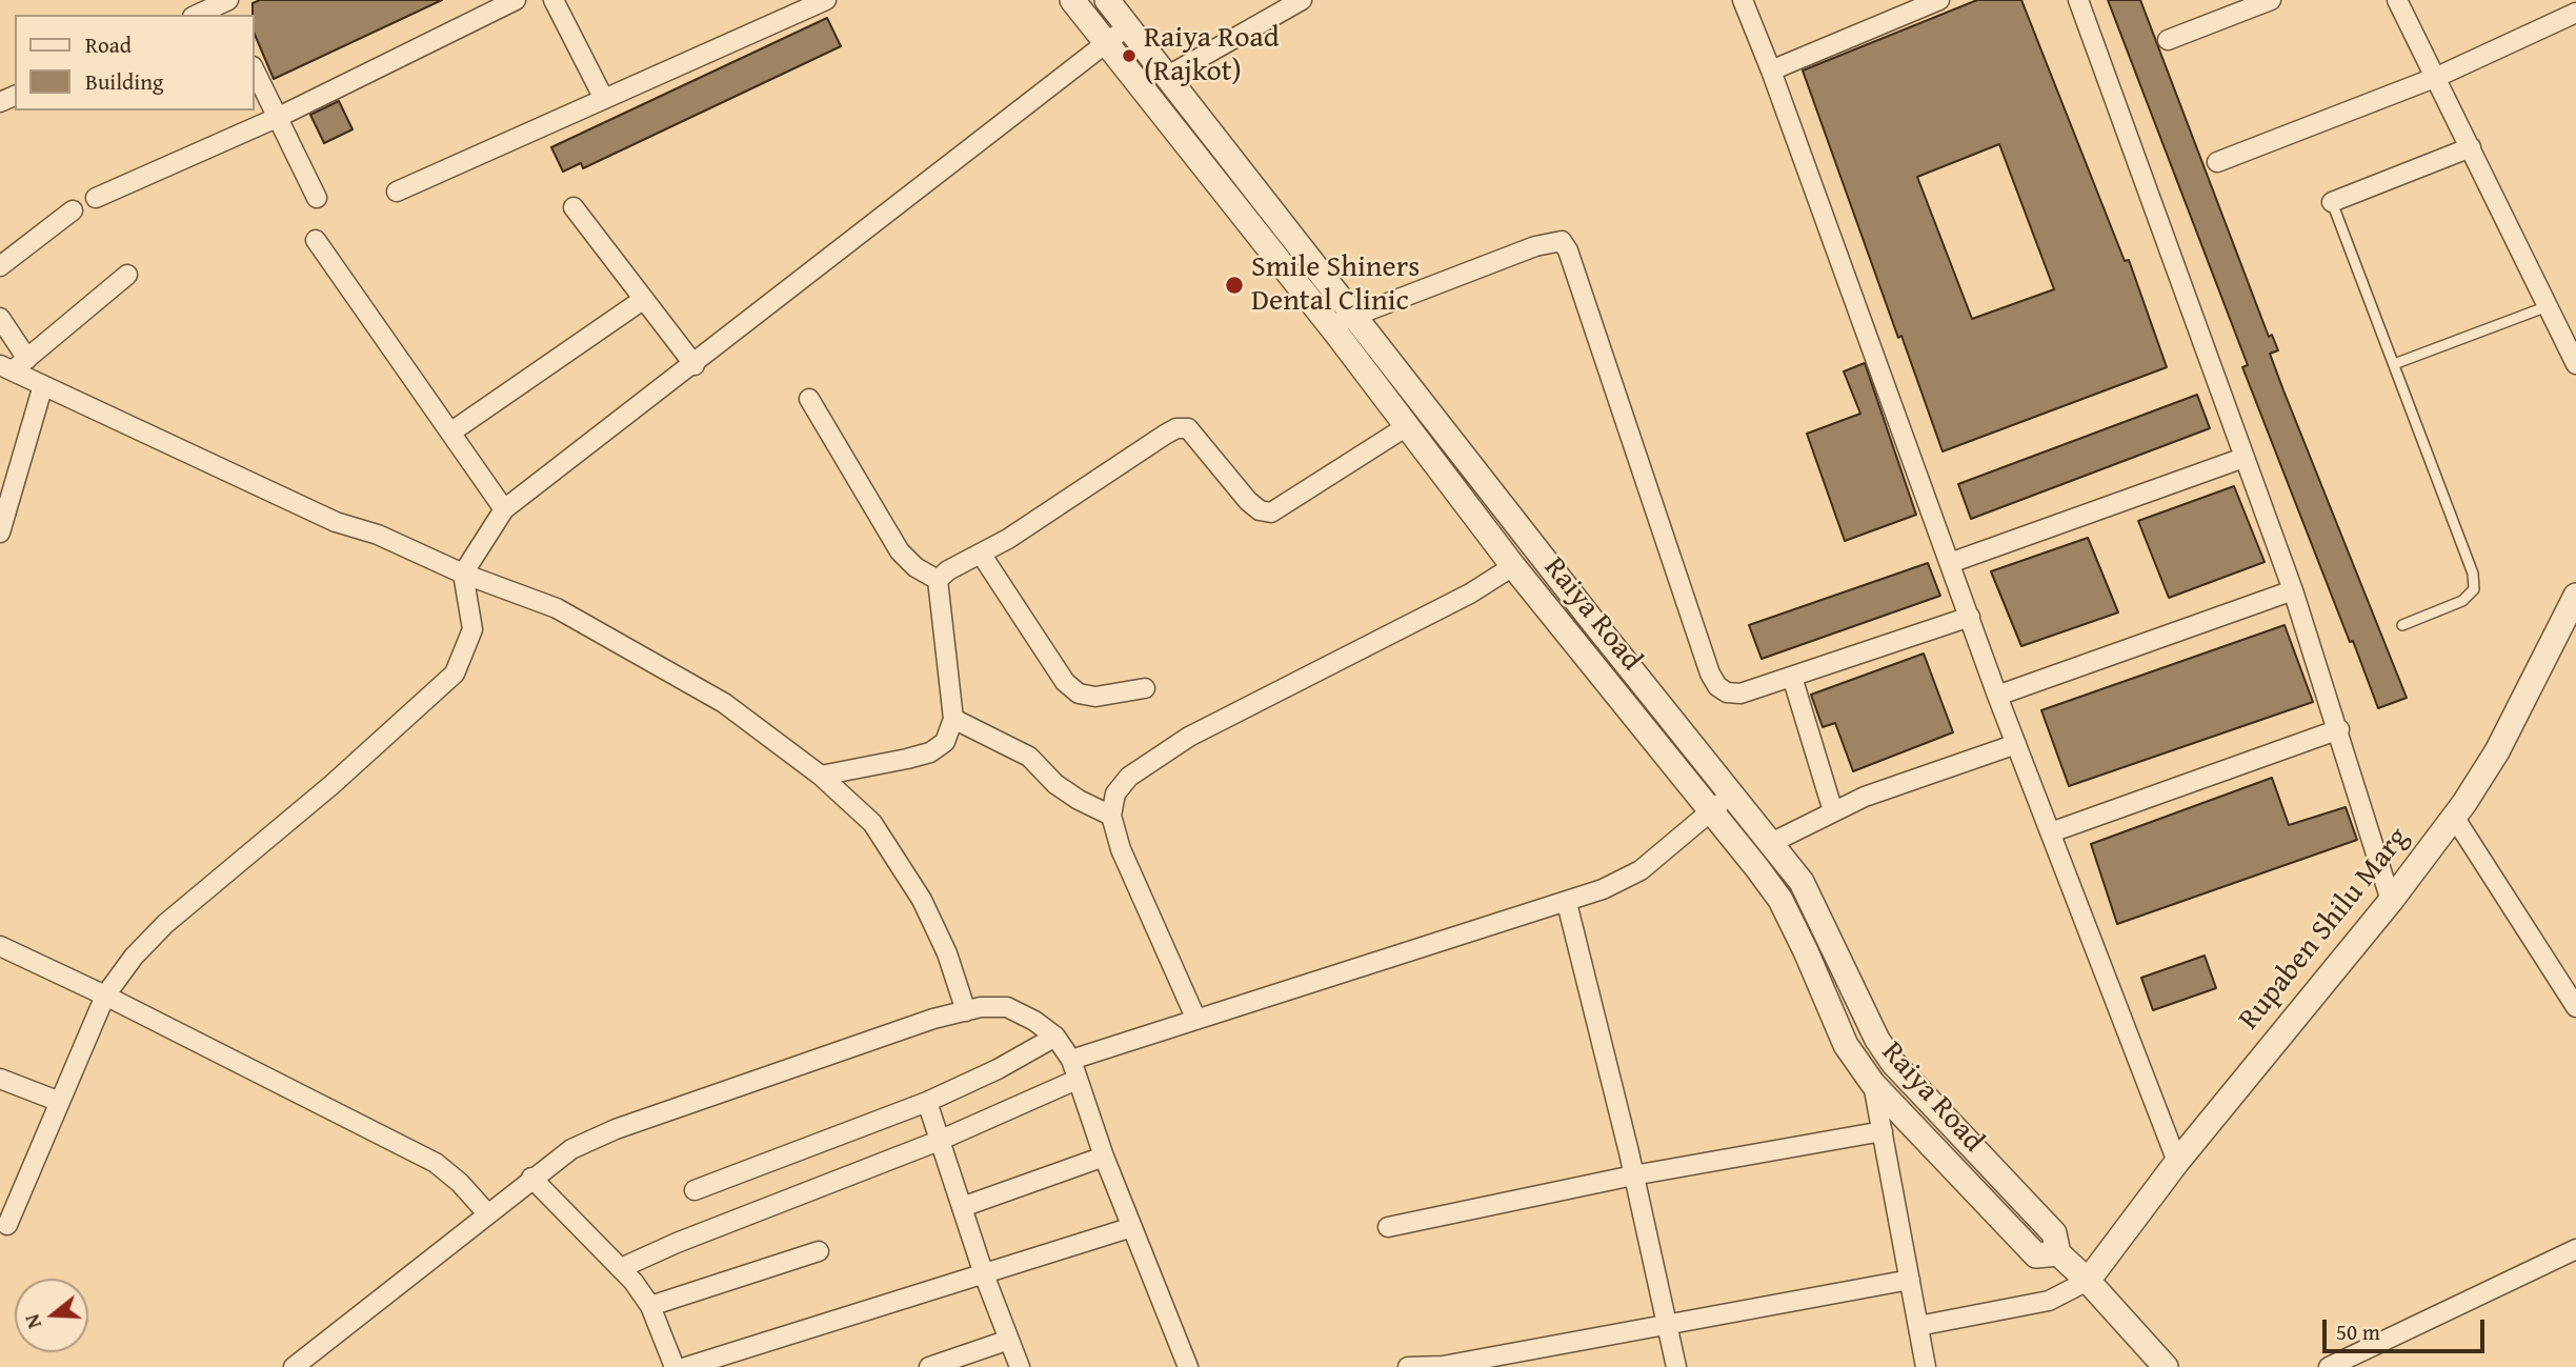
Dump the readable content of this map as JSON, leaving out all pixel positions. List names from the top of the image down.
{
  "streets": {
    "street": ["Raiya Road", "Rupaben Shilu Marg"]
  },
  "crossings": [
    ["Raiya Road", "Rupaben Shilu Marg"]
  ],
  "places": ["Raiya Road (Rajkot)", "Smile Shiners Dental Clinic"],
  "legend": ["Road", "Building"],
  "scale_bar": "50 m",
  "north": "left"
}
